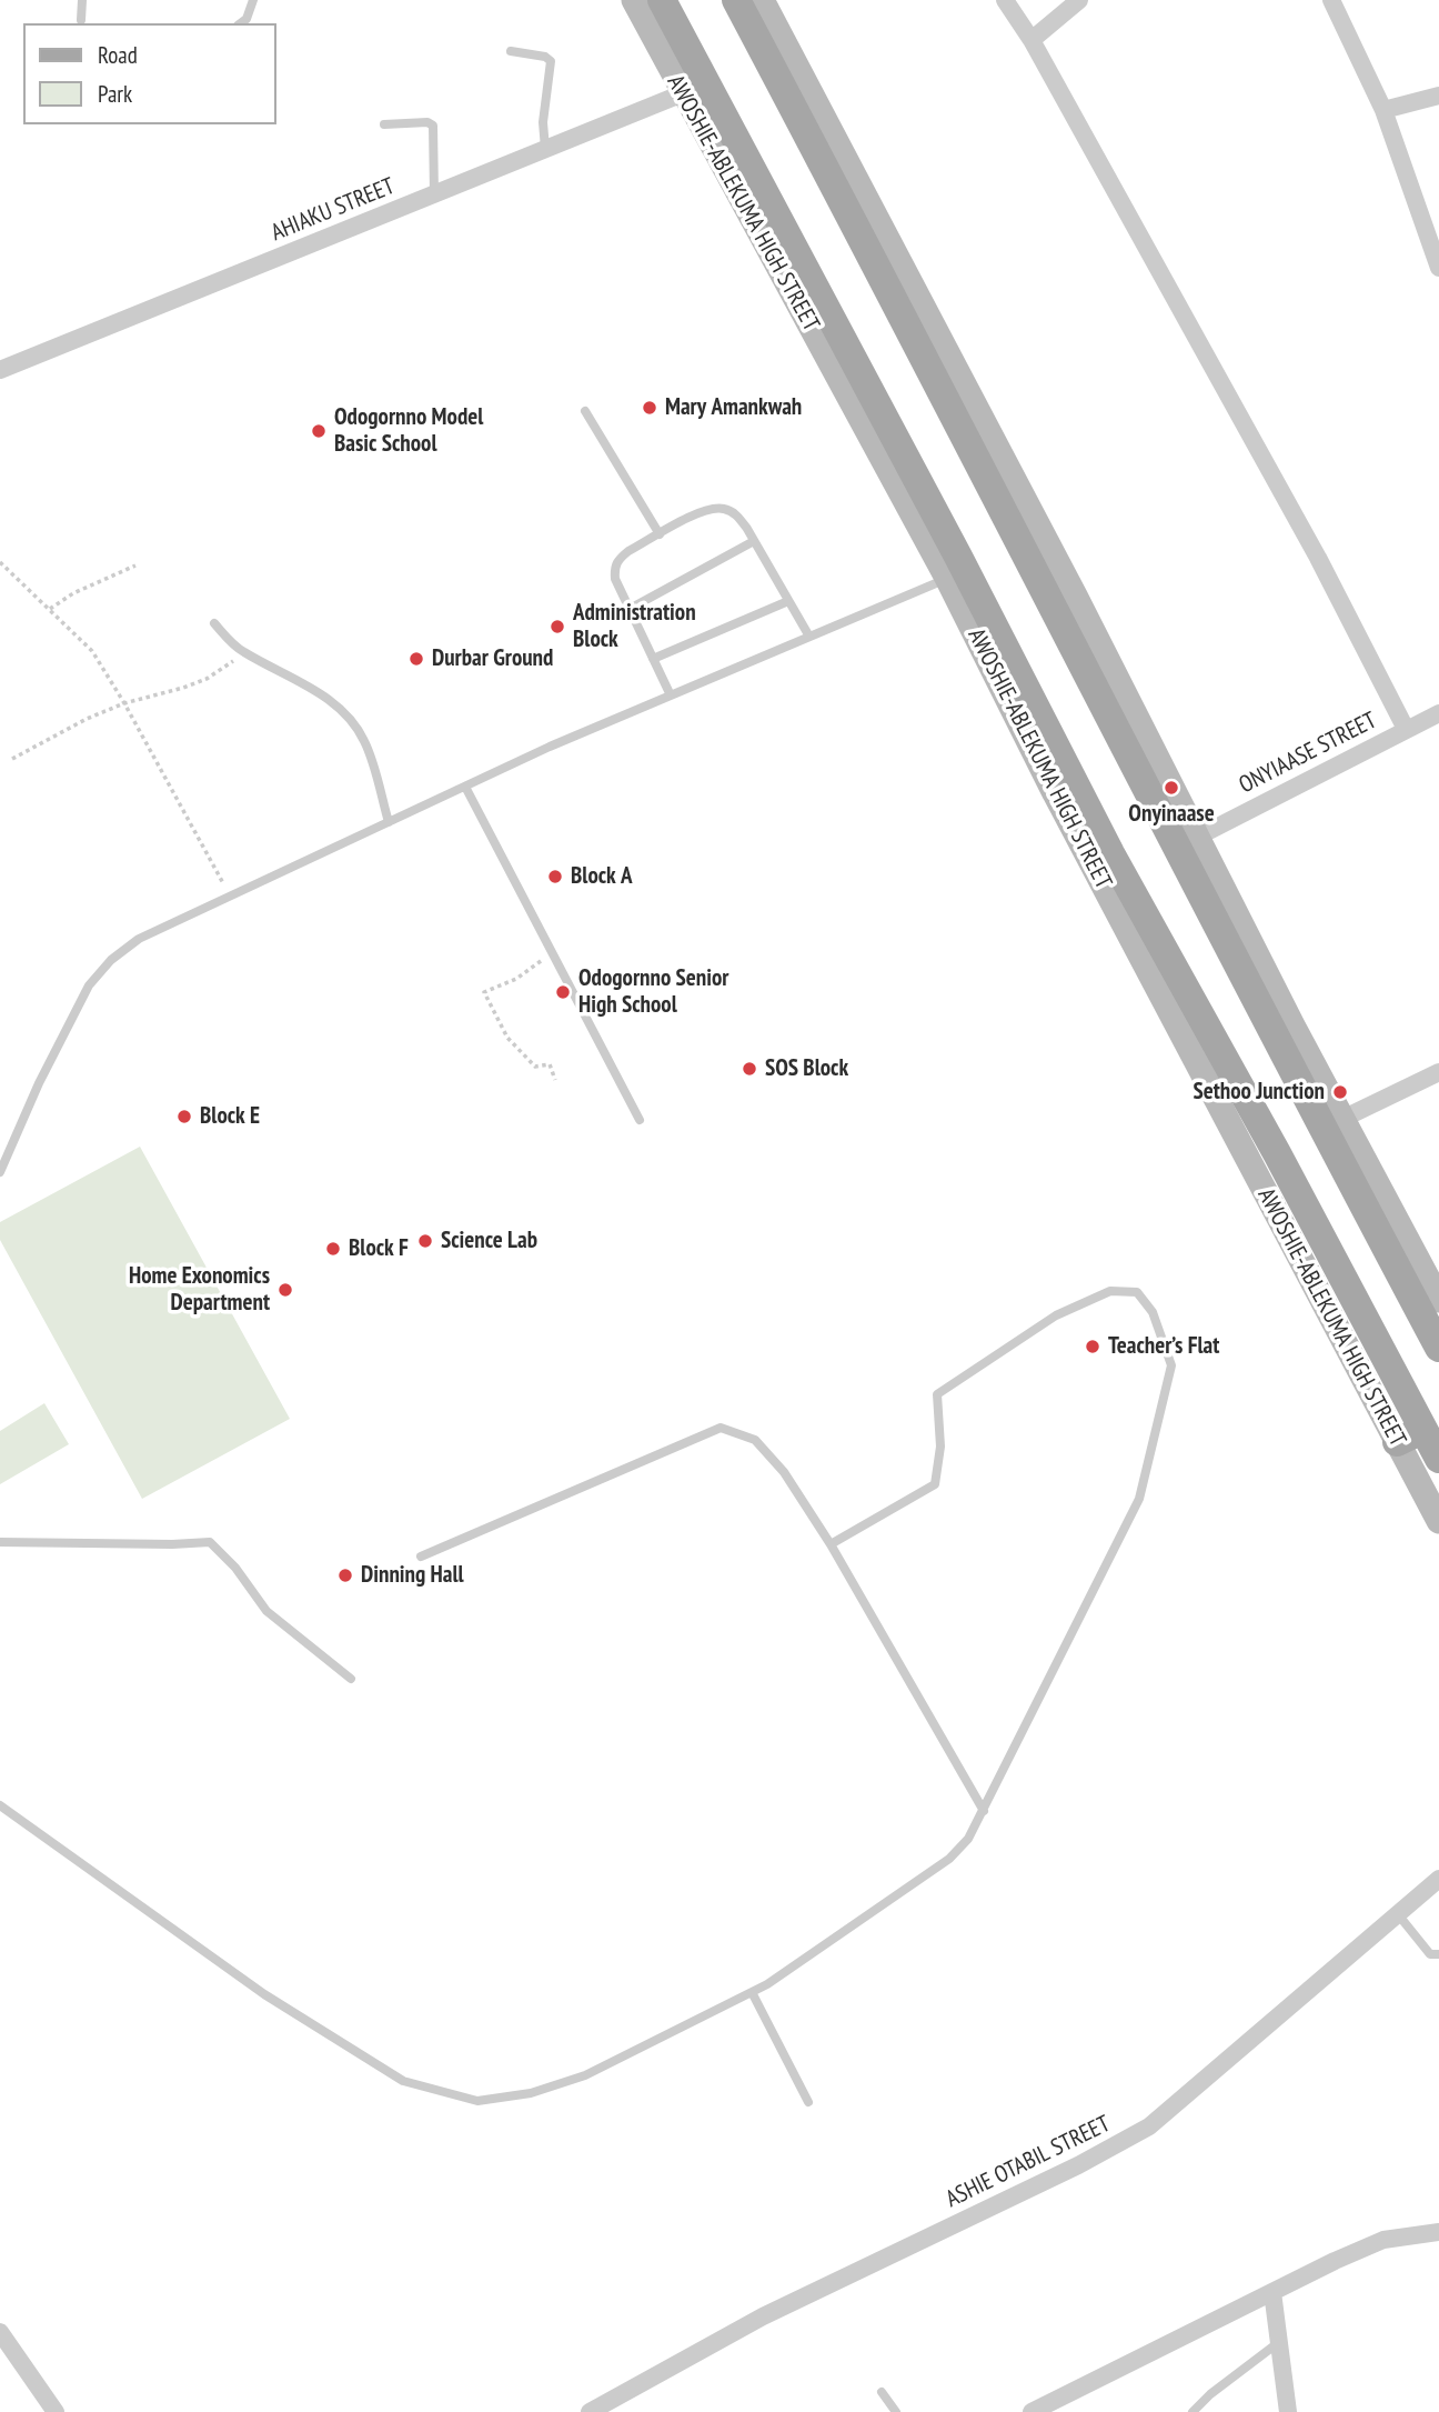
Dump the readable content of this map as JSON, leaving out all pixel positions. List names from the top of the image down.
{
  "streets": {
    "main road": ["AWOSHIE-ABLEKUMA HIGH STREET"],
    "street": ["AHIAKU STREET", "ONYIAASE STREET", "ASHIE OTABIL STREET"]
  },
  "crossings": [
    ["AWOSHIE-ABLEKUMA HIGH STREET", "AHIAKU STREET"]
  ],
  "places": [
    "Mary Amankwah",
    "Odogornno Model Basic School",
    "Administration Block",
    "Durbar Ground",
    "Onyinaase",
    "Block A",
    "Odogornno Senior High School",
    "SOS Block",
    "Sethoo Junction",
    "Block E",
    "Science Lab",
    "Block F",
    "Home Exonomics Department",
    "Teacher’s Flat",
    "Dinning Hall"
  ],
  "legend": ["Road", "Park"]
}
